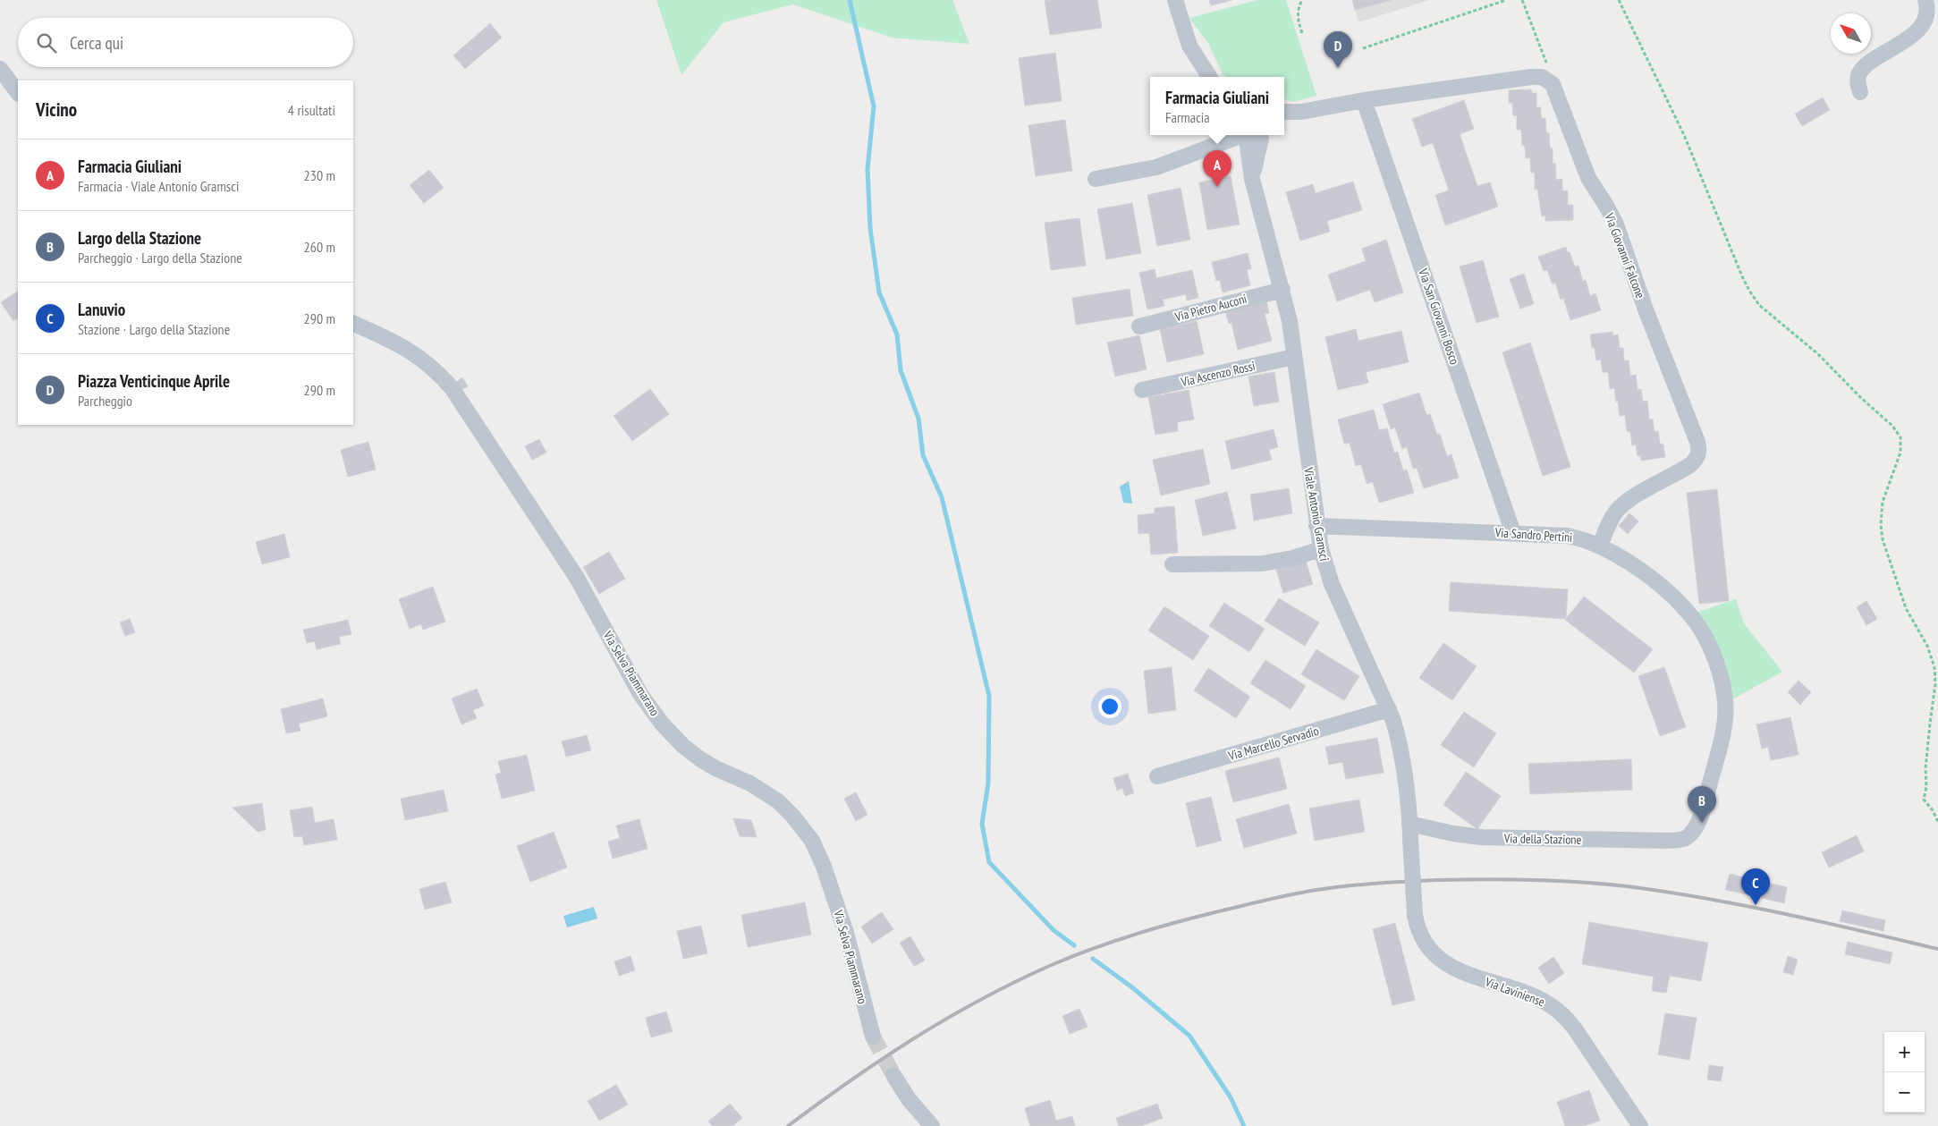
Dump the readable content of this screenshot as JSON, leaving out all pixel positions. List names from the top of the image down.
{
  "streets": {
    "street": [
      "Via Giovanni Falcone",
      "Via Pietro Auconi",
      "Via San Giovanni Bosco",
      "Via Ascenzo Rossi",
      "Viale Antonio Gramsci",
      "Via Sandro Pertini",
      "Via Selva Piammarano",
      "Via Marcello Servadio",
      "Via della Stazione",
      "Via Laviniense"
    ]
  },
  "crossings": [
    ["Via Giovanni Falcone", "Via Sandro Pertini"],
    ["Via Pietro Auconi", "Viale Antonio Gramsci"],
    ["Via San Giovanni Bosco", "Via Sandro Pertini"],
    ["Via Ascenzo Rossi", "Viale Antonio Gramsci"],
    ["Viale Antonio Gramsci", "Via Sandro Pertini"],
    ["Viale Antonio Gramsci", "Via Marcello Servadio"],
    ["Viale Antonio Gramsci", "Via della Stazione"],
    ["Viale Antonio Gramsci", "Via Laviniense"],
    ["Via Sandro Pertini", "Via della Stazione"],
    ["Via della Stazione", "Via Laviniense"]
  ],
  "north": "top left",
  "page": {
    "search": "Cerca qui",
    "pins": [
      "D",
      "A",
      "B",
      "C"
    ],
    "popup": ["Farmacia Giuliani", "Farmacia"],
    "heading": ["Vicino", "4 risultati"],
    "list": [
      {
        "mark": "A",
        "name": "Farmacia Giuliani",
        "note": "Farmacia · Viale Antonio Gramsci",
        "value": "230 m"
      },
      {
        "mark": "B",
        "name": "Largo della Stazione",
        "note": "Parcheggio · Largo della Stazione",
        "value": "260 m"
      },
      {
        "mark": "C",
        "name": "Lanuvio",
        "note": "Stazione · Largo della Stazione",
        "value": "290 m"
      },
      {
        "mark": "D",
        "name": "Piazza Venticinque Aprile",
        "note": "Parcheggio",
        "value": "290 m"
      }
    ],
    "map_buttons": ["+", "−"]
  }
}
